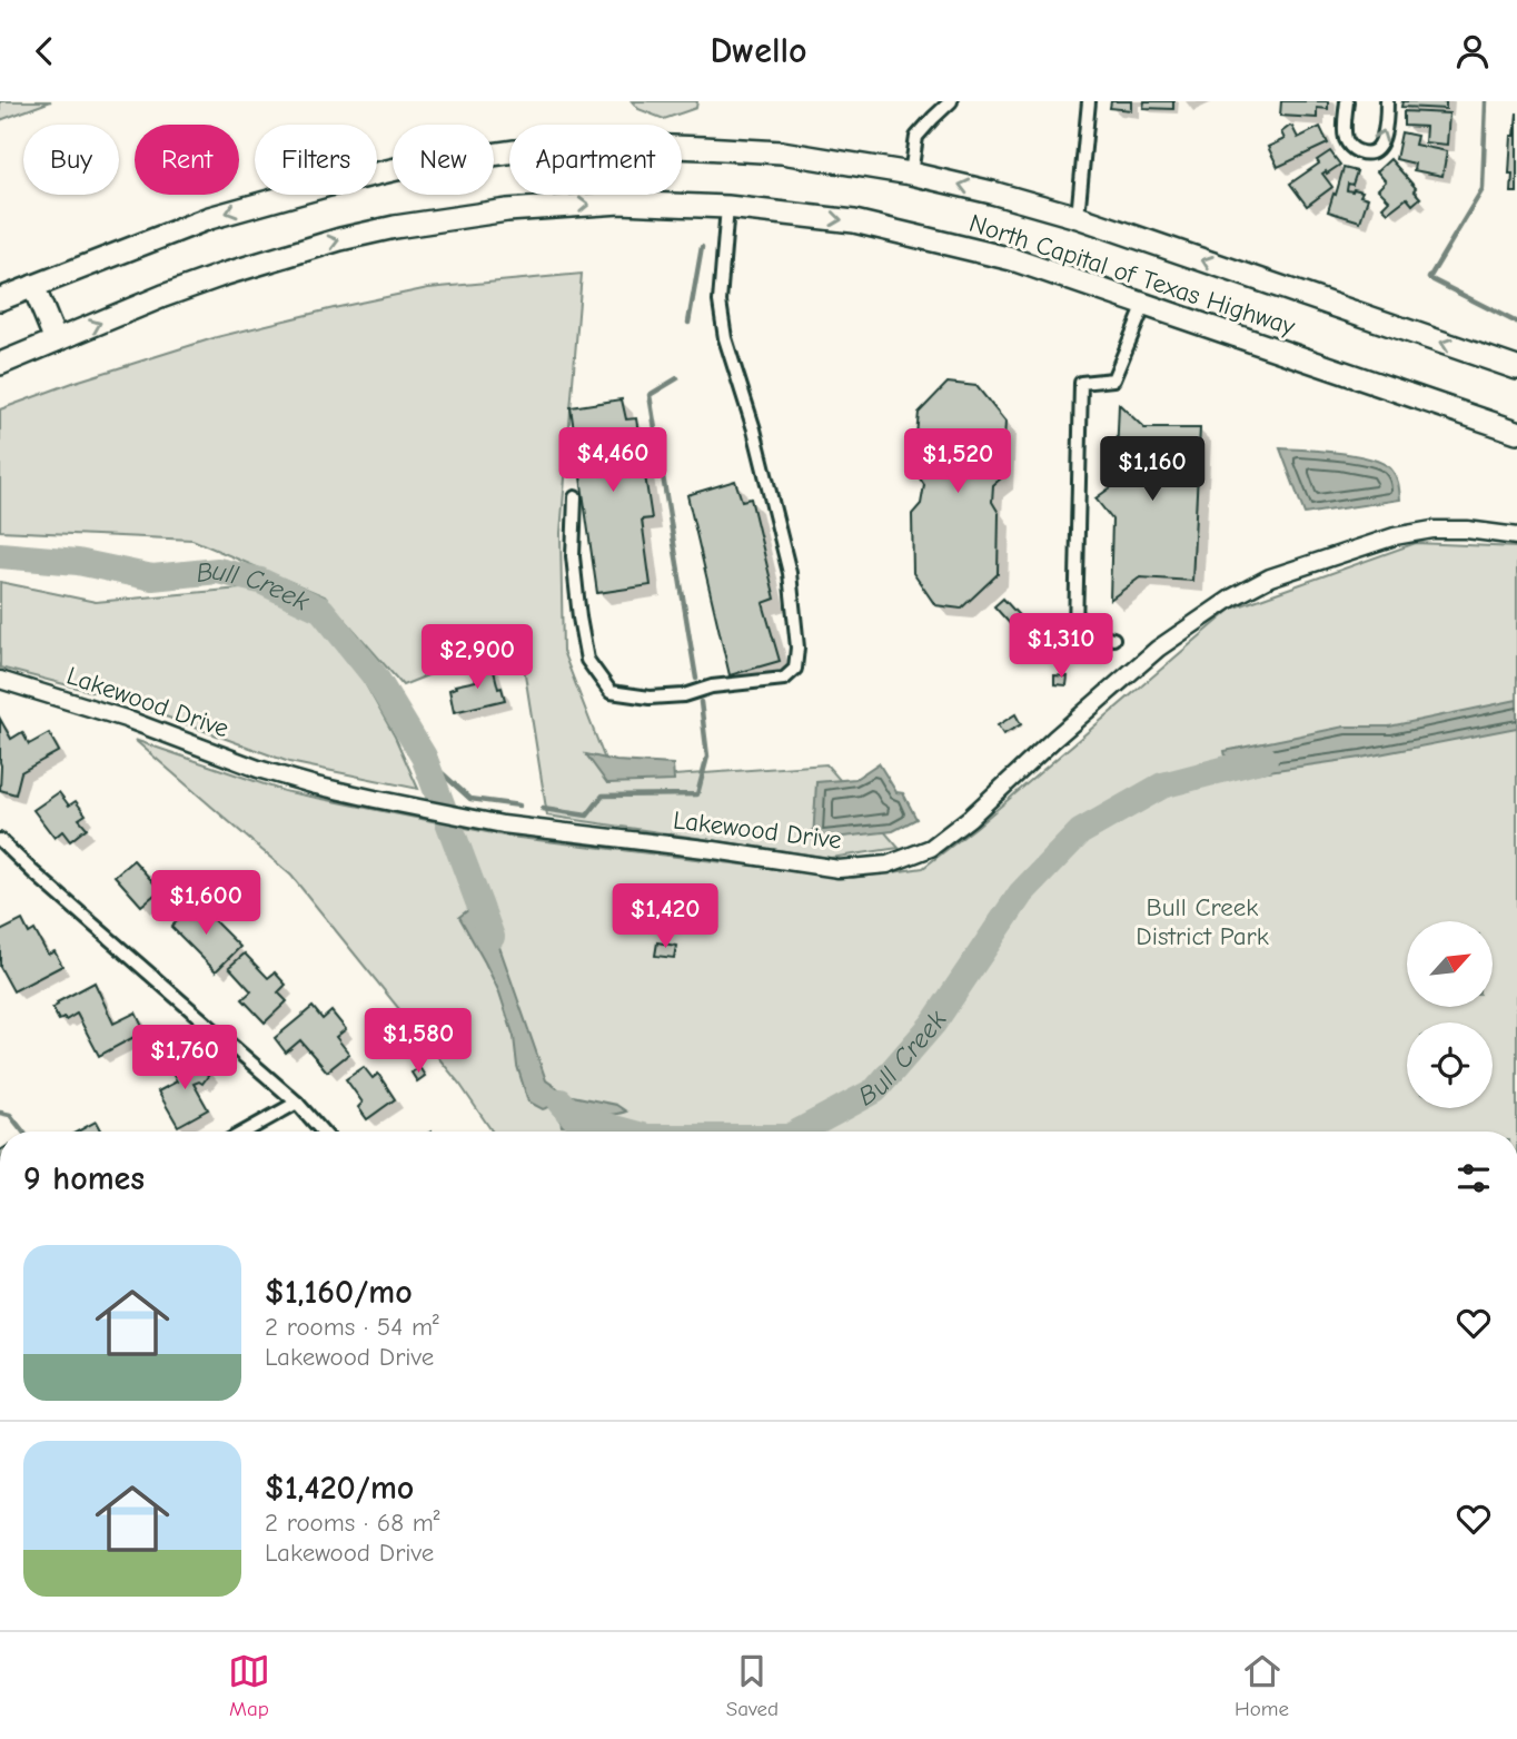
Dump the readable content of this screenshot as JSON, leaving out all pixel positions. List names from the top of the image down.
{
  "streets": {
    "highway": ["North Capital of Texas Highway"],
    "street": ["Lakewood Drive"]
  },
  "water": ["Bull Creek"],
  "parks": ["Bull Creek District Park"],
  "north": "top right",
  "page": {
    "header": "Dwello",
    "chip": [
      "Buy",
      "Rent",
      "Filters",
      "New",
      "Apartment"
    ],
    "price": [
      "$4,460",
      "$1,520",
      "$1,160",
      "$1,310",
      "$2,900",
      "$1,600",
      "$1,420",
      "$1,580",
      "$1,760"
    ],
    "heading": "9 homes",
    "list": [
      {
        "name": "$1,160/mo",
        "note": "2 rooms · 54 m² · Lakewood Drive"
      },
      {
        "name": "$1,420/mo",
        "note": "2 rooms · 68 m² · Lakewood Drive"
      }
    ],
    "tabs": ["Map", "Saved", "Home"]
  }
}
